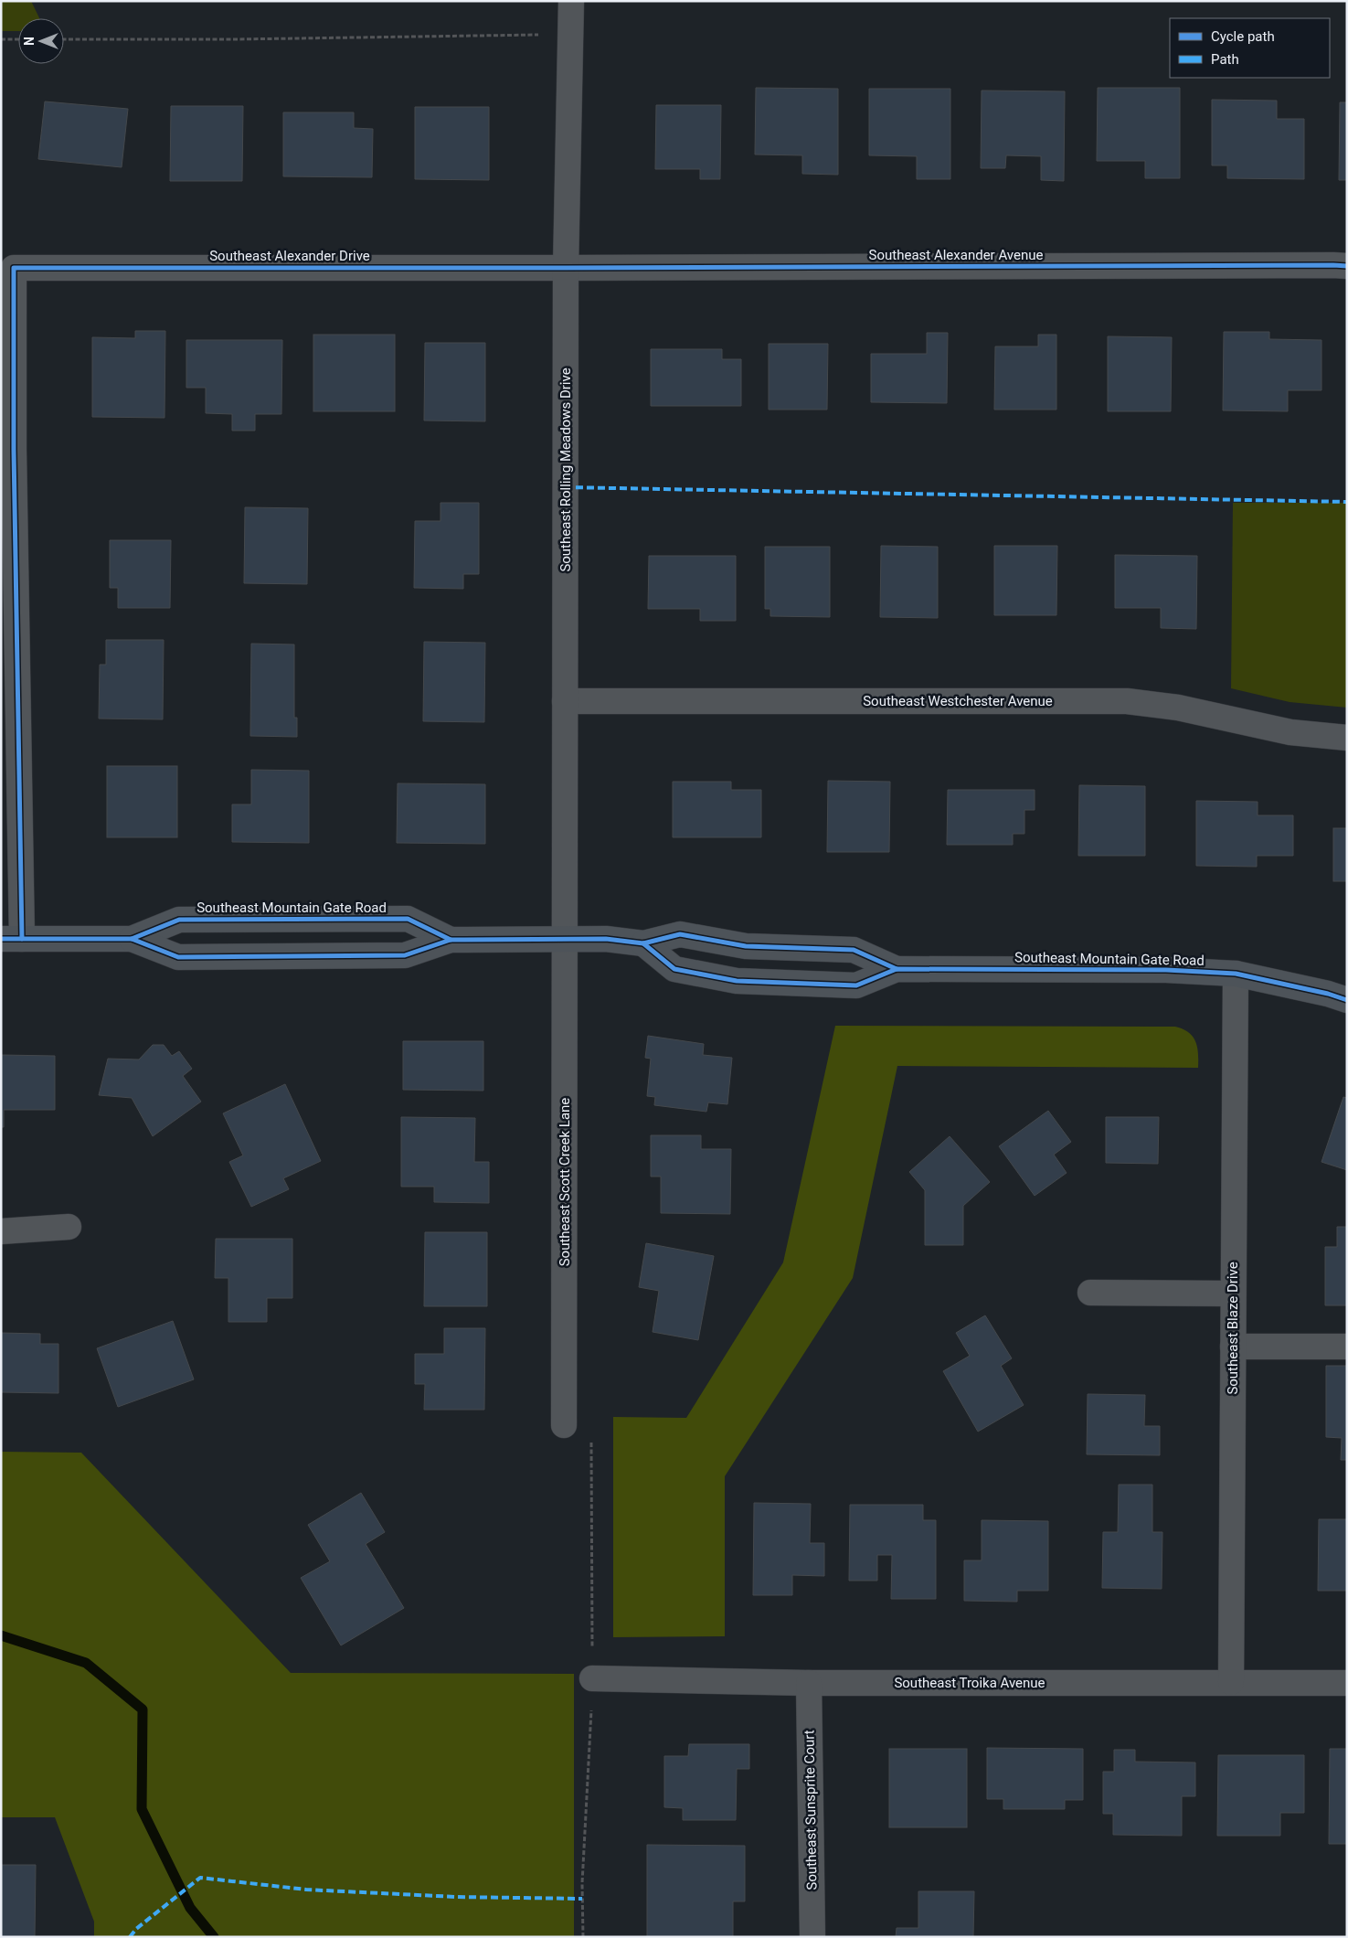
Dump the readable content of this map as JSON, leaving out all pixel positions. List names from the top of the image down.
{
  "streets": {
    "street": [
      "Southeast Alexander Avenue",
      "Southeast Alexander Drive",
      "Southeast Rolling Meadows Drive",
      "Southeast Westchester Avenue",
      "Southeast Mountain Gate Road",
      "Southeast Scott Creek Lane",
      "Southeast Blaze Drive",
      "Southeast Troika Avenue",
      "Southeast Sunsprite Court"
    ]
  },
  "crossings": [
    ["Southeast Alexander Avenue", "Southeast Alexander Drive"],
    ["Southeast Alexander Avenue", "Southeast Rolling Meadows Drive"],
    ["Southeast Alexander Drive", "Southeast Rolling Meadows Drive"],
    ["Southeast Rolling Meadows Drive", "Southeast Westchester Avenue"],
    ["Southeast Rolling Meadows Drive", "Southeast Mountain Gate Road"],
    ["Southeast Rolling Meadows Drive", "Southeast Scott Creek Lane"],
    ["Southeast Mountain Gate Road", "Southeast Scott Creek Lane"],
    ["Southeast Mountain Gate Road", "Southeast Blaze Drive"],
    ["Southeast Blaze Drive", "Southeast Troika Avenue"],
    ["Southeast Troika Avenue", "Southeast Sunsprite Court"]
  ],
  "legend": ["Cycle path", "Path"],
  "north": "left"
}
